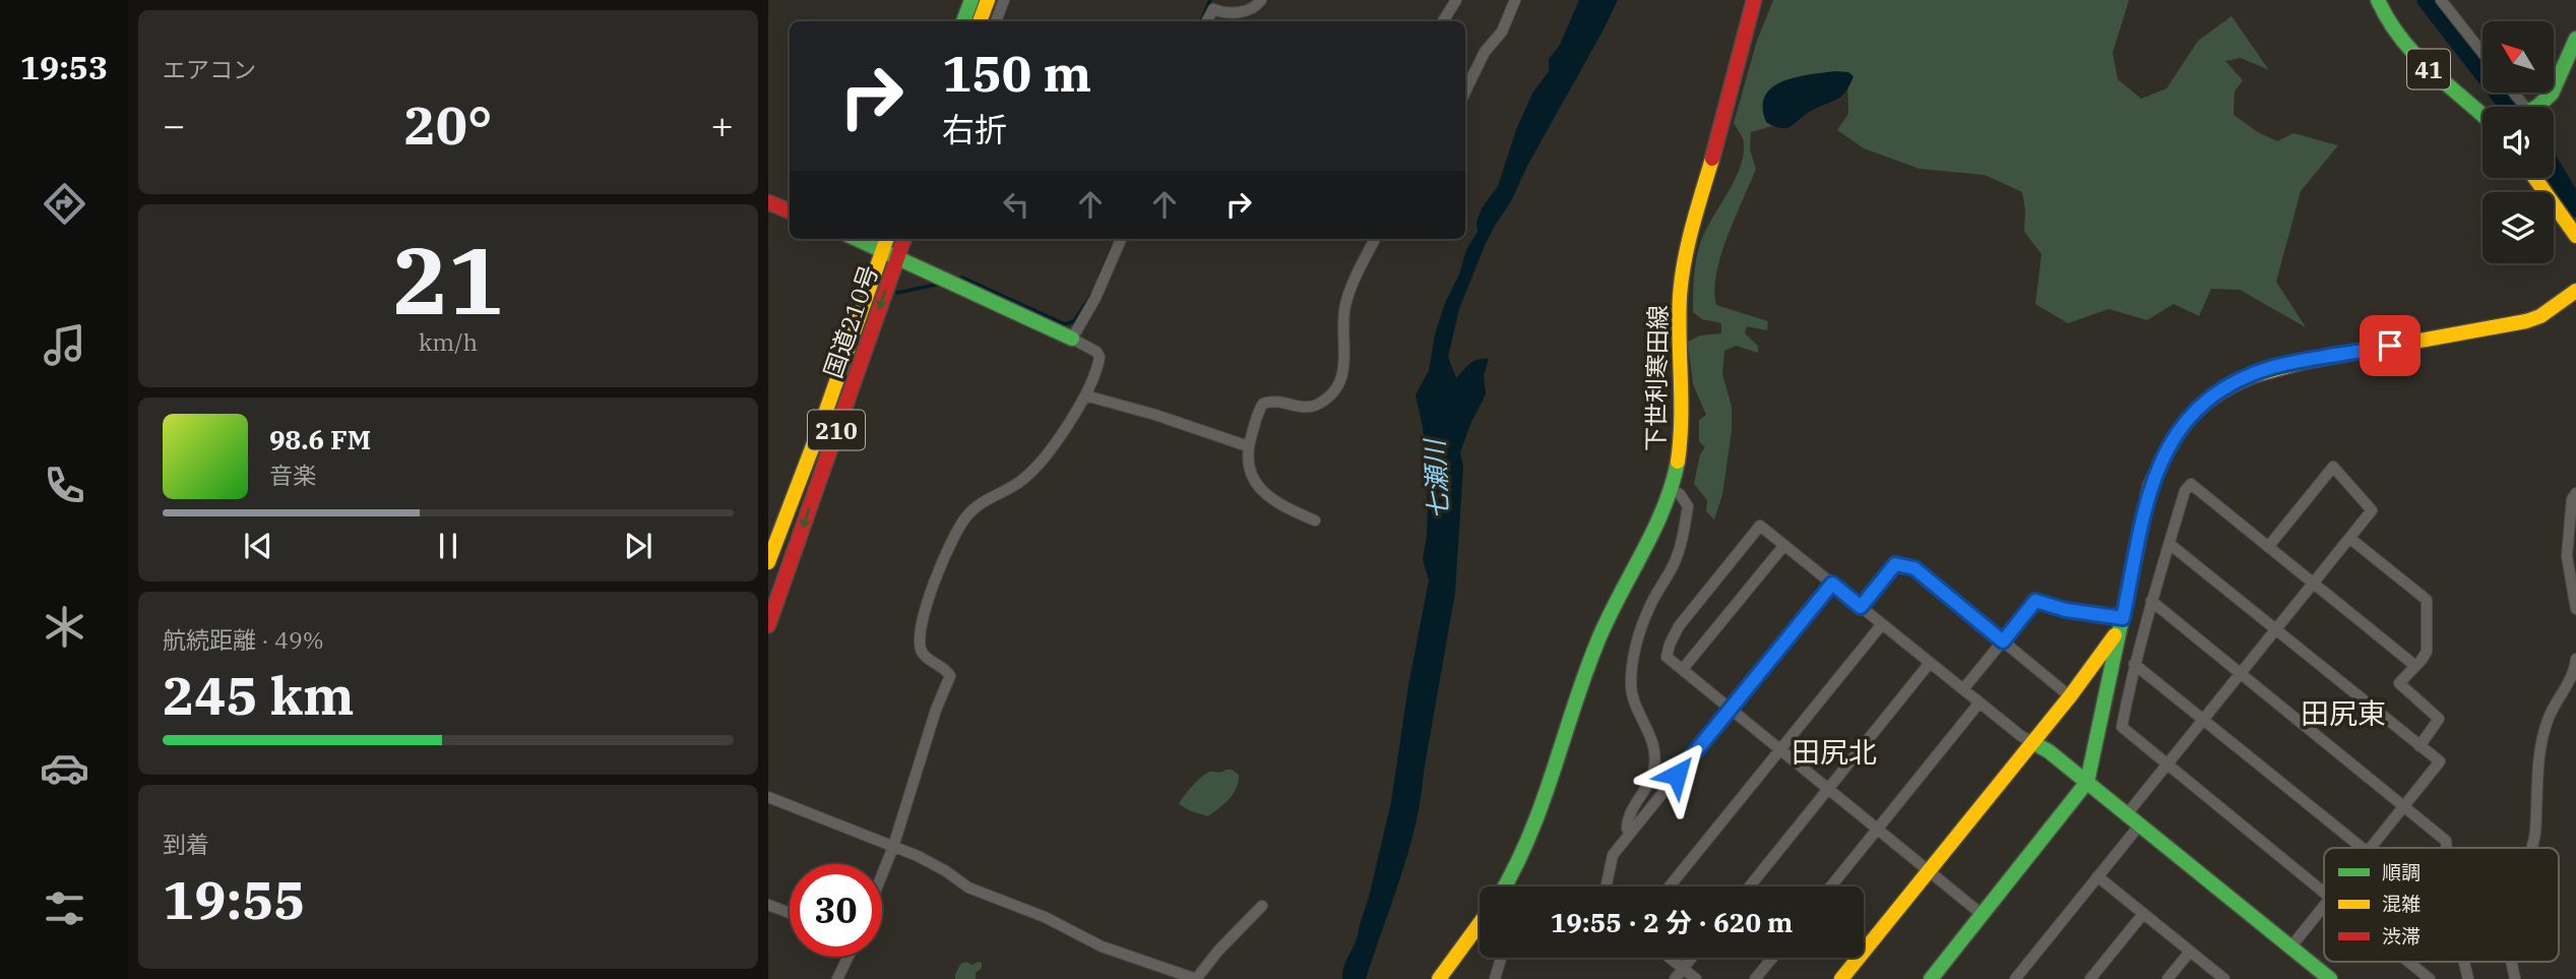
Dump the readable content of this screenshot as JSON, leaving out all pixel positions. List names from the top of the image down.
{
  "streets": {
    "main road": [
      "41",
      "国道210号",
      "下世利寒田線",
      "210"
    ]
  },
  "districts": ["田尻東", "田尻北"],
  "water": ["七瀬川"],
  "legend": ["順調", "混雑", "渋滞"],
  "north": "top left",
  "page": {
    "tabs": "19:53",
    "tile": [
      "エアコン",
      ["21", "km/h"],
      ["航続距離 · 49%", "245 km"],
      ["到着", "19:55"]
    ],
    "turn": ["150 m", "右折"],
    "heat": ["−", "20°", "+"],
    "song": ["98.6 FM", "音楽"],
    "limit": "30",
    "trip": "19:55 · 2 分 · 620 m"
  }
}
